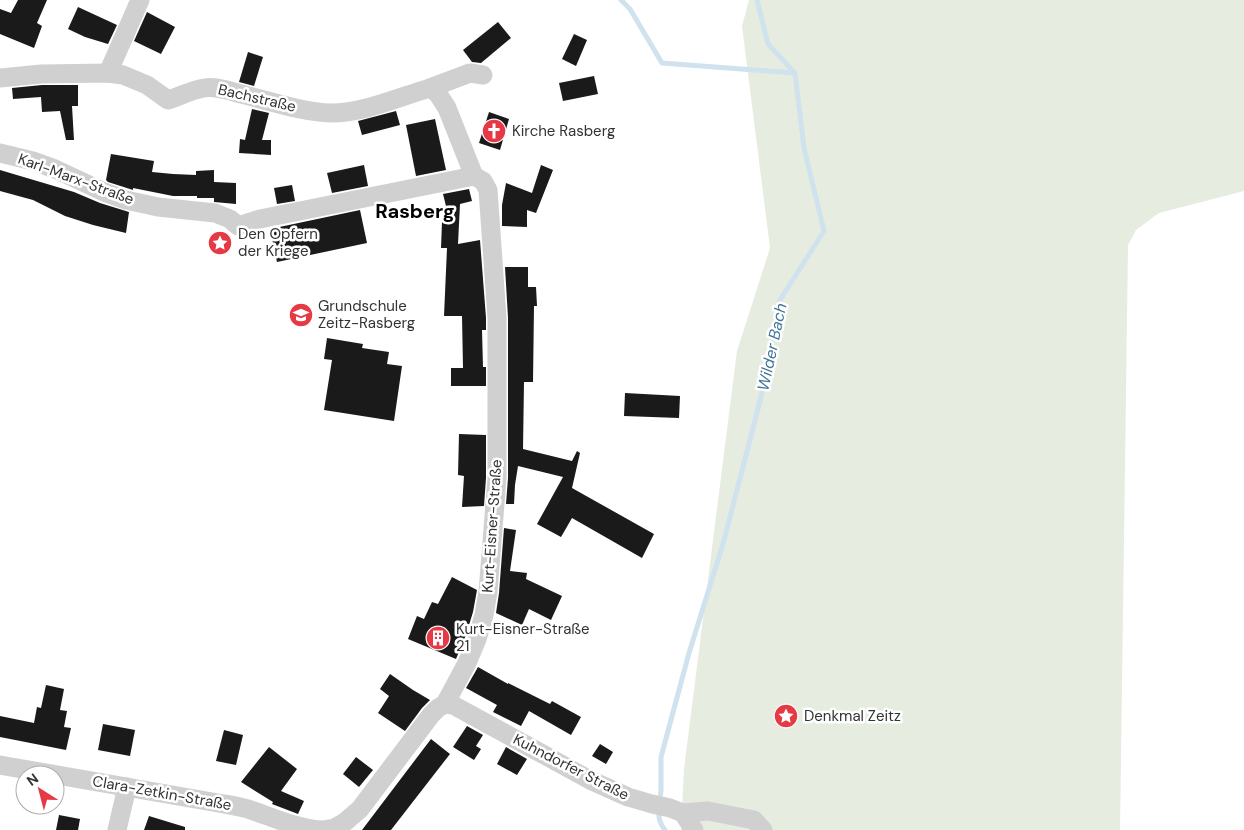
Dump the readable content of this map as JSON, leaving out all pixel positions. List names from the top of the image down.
{
  "streets": {
    "street": [
      "Bachstraße",
      "Karl-Marx-Straße",
      "Kurt-Eisner-Straße",
      "Kuhndorfer Straße",
      "Clara-Zetkin-Straße"
    ]
  },
  "crossings": [
    ["Karl-Marx-Straße", "Kurt-Eisner-Straße"],
    ["Kurt-Eisner-Straße", "Kuhndorfer Straße"],
    ["Kurt-Eisner-Straße", "Clara-Zetkin-Straße"]
  ],
  "districts": ["Rasberg"],
  "water": ["Wilder Bach"],
  "places": {
    "church": ["Kirche Rasberg"],
    "place": ["Den Opfern der Kriege", "Denkmal Zeitz"],
    "school or university": ["Grundschule Zeitz-Rasberg"],
    "building": ["Kurt-Eisner-Straße 21"]
  },
  "north": "top left"
}
